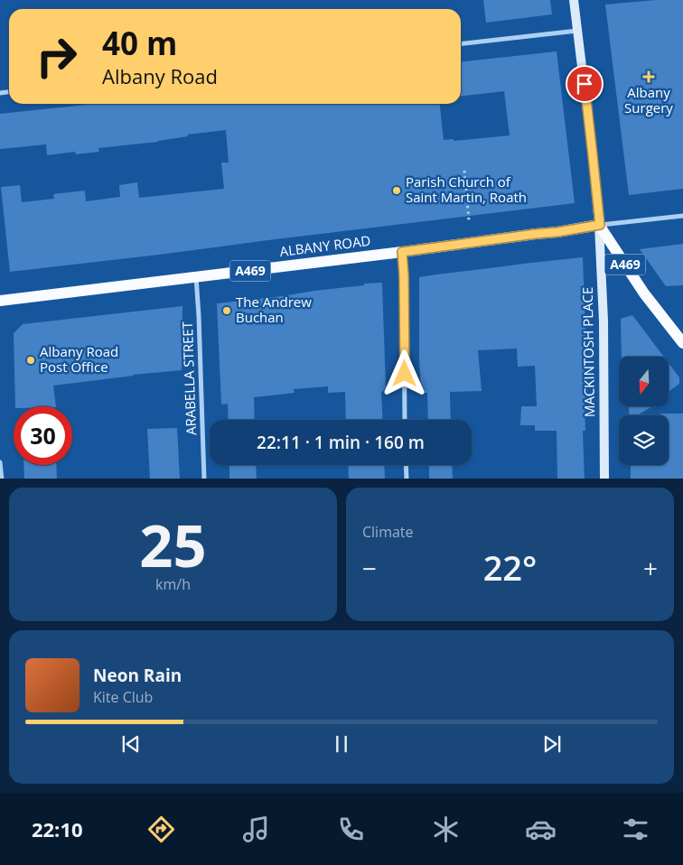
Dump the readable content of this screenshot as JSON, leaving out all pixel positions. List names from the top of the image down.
{
  "streets": {
    "main road": ["ALBANY ROAD", "A469"],
    "street": ["MACKINTOSH PLACE", "ARABELLA STREET"]
  },
  "crossings": [
    ["ALBANY ROAD", "A469"],
    ["ALBANY ROAD", "MACKINTOSH PLACE"],
    ["ALBANY ROAD", "ARABELLA STREET"],
    ["A469", "MACKINTOSH PLACE"]
  ],
  "places": {
    "health": ["Albany Surgery"],
    "other": ["Parish Church of Saint Martin, Roath", "The Andrew Buchan", "Albany Road Post Office"]
  },
  "north": "bottom",
  "page": {
    "turn": ["40 m", "Albany Road"],
    "limit": "30",
    "trip": "22:11 · 1 min · 160 m",
    "tile": [
      ["25", "km/h"],
      "Climate"
    ],
    "heat": ["−", "22°", "+"],
    "song": ["Neon Rain", "Kite Club"],
    "tabs": "22:10"
  }
}
